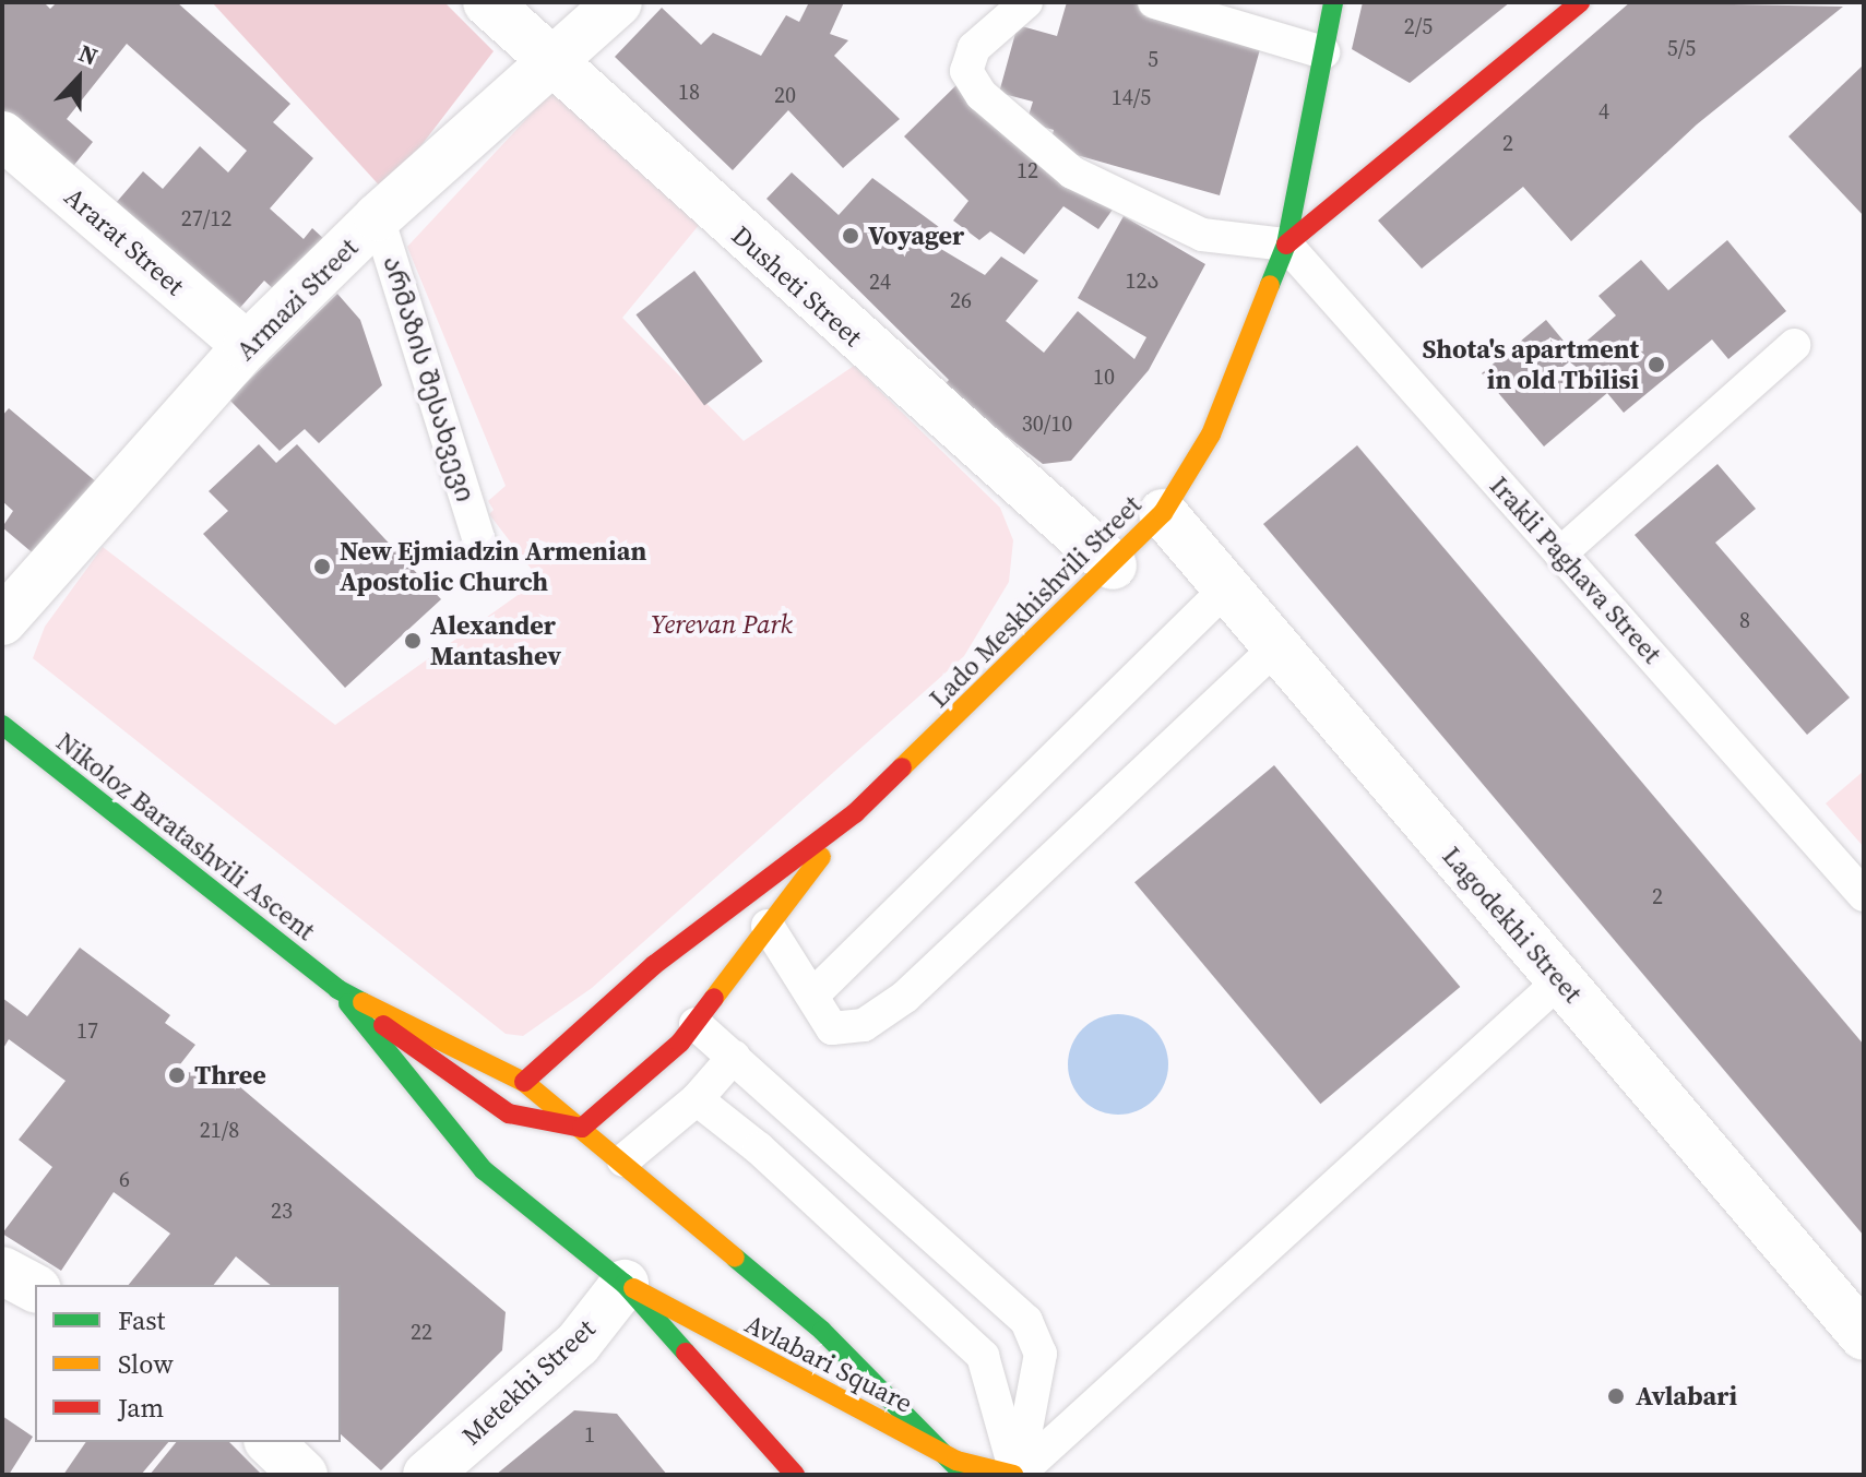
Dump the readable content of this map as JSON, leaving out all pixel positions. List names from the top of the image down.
{
  "streets": {
    "street": [
      "Ararat Street",
      "Dusheti Street",
      "Armazi Street",
      "Lado Meskhishvili Street",
      "Nikoloz Baratashvili Ascent",
      "Lagodekhi Street",
      "Avlabari Square",
      "Metekhi Street"
    ],
    "lane": ["არმაზის შესახვევი", "Irakli Paghava Street"]
  },
  "crossings": [
    ["Ararat Street", "Armazi Street"],
    ["Dusheti Street", "Armazi Street"],
    ["Dusheti Street", "Lado Meskhishvili Street"],
    ["Armazi Street", "არმაზის შესახვევი"],
    ["Irakli Paghava Street", "Lado Meskhishvili Street"],
    ["Lado Meskhishvili Street", "Nikoloz Baratashvili Ascent"],
    ["Lado Meskhishvili Street", "Lagodekhi Street"],
    ["Nikoloz Baratashvili Ascent", "Avlabari Square"],
    ["Nikoloz Baratashvili Ascent", "Metekhi Street"],
    ["Avlabari Square", "Metekhi Street"]
  ],
  "parks": ["Yerevan Park"],
  "places": [
    "Voyager",
    "Shota's apartment in old Tbilisi",
    "New Ejmiadzin Armenian Apostolic Church",
    "Alexander Mantashev",
    "Three",
    "Avlabari"
  ],
  "house_numbers": [
    "2/5",
    "5/5",
    "5",
    "18",
    "20",
    "14/5",
    "4",
    "2",
    "12",
    "27/12",
    "12ა",
    "24",
    "26",
    "10",
    "30/10",
    "8",
    "2",
    "17",
    "21/8",
    "6",
    "23",
    "22",
    "1"
  ],
  "legend": ["Fast", "Slow", "Jam"],
  "north": "top"
}
